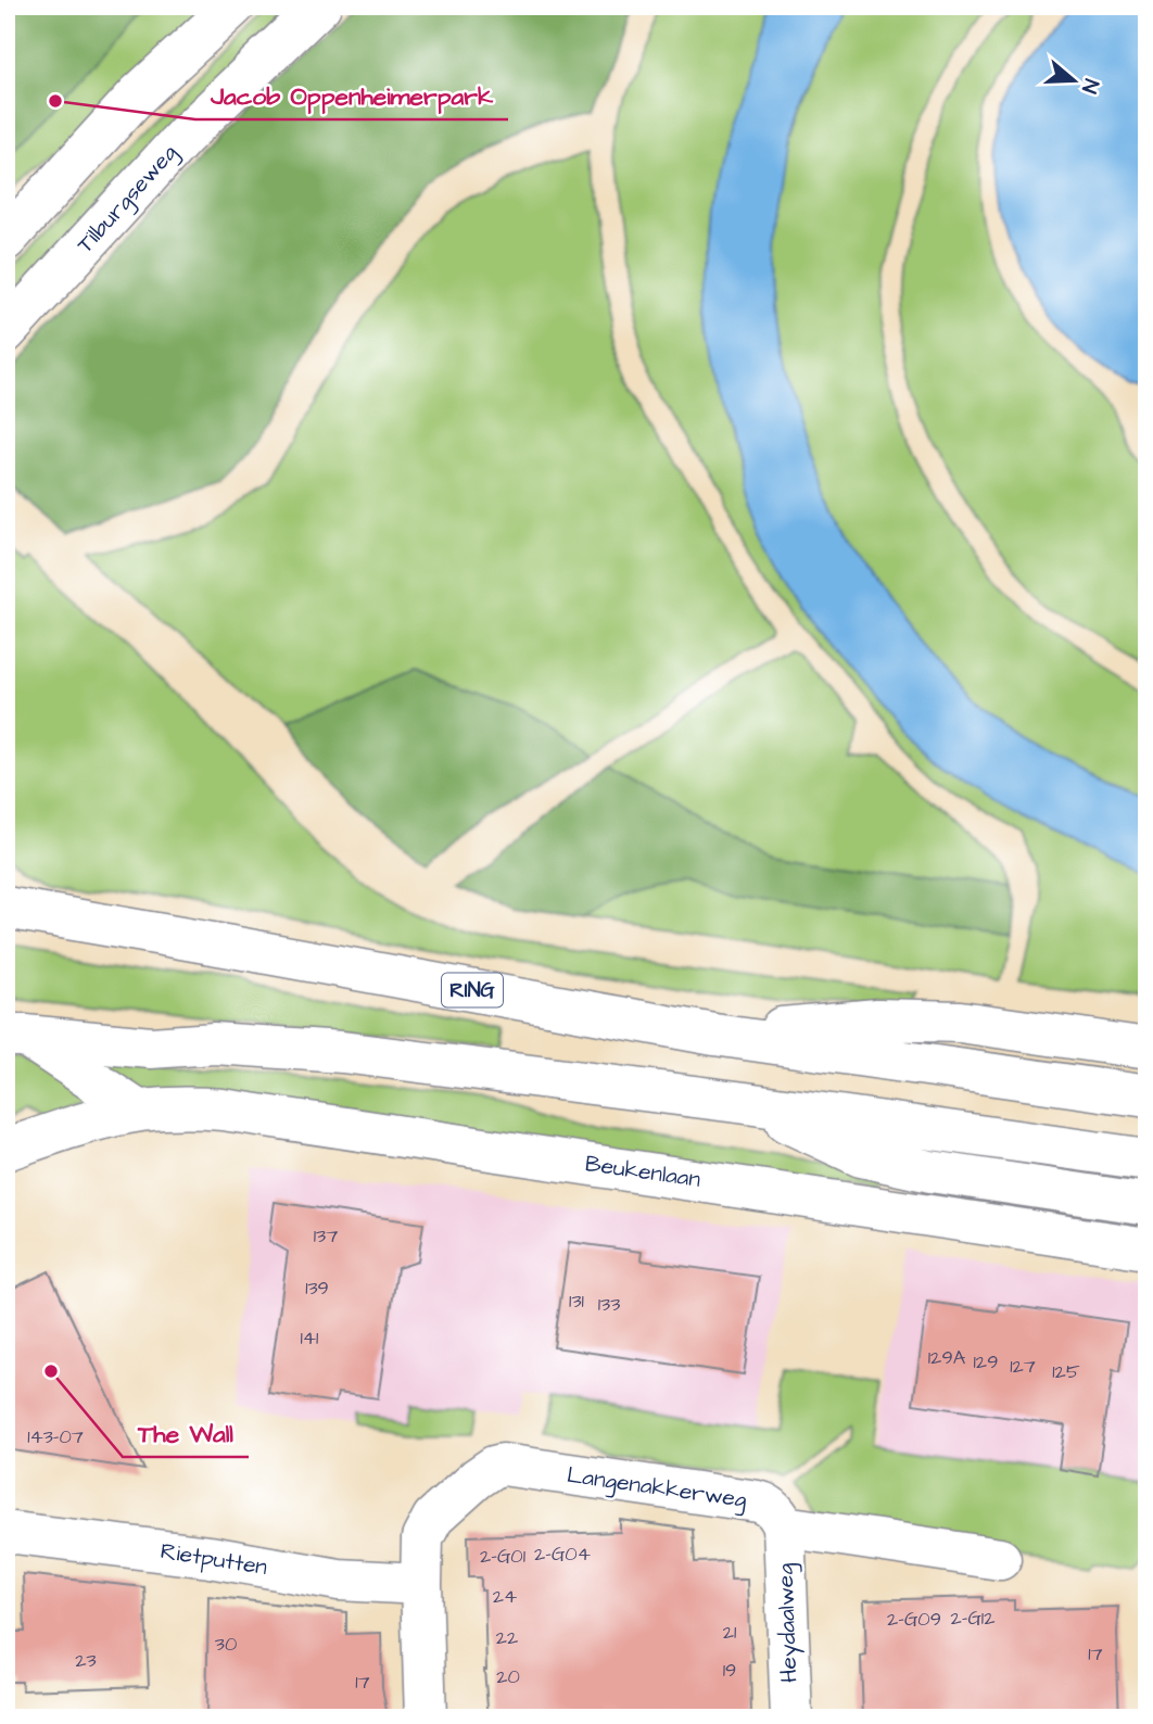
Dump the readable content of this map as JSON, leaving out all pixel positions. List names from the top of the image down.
{
  "streets": {
    "main road": [
      "Tilburgseweg",
      "RING",
      "Beukenlaan",
      "Langenakkerweg",
      "Rietputten",
      "Heydaalweg"
    ]
  },
  "crossings": [
    ["Langenakkerweg", "Rietputten"],
    ["Langenakkerweg", "Heydaalweg"]
  ],
  "places": ["Jacob Oppenheimerpark", "The Wall"],
  "house_numbers": [
    "137",
    "139",
    "131",
    "133",
    "141",
    "129A",
    "129",
    "127",
    "125",
    "143-07",
    "2-G04",
    "2-G01",
    "24",
    "2-G12",
    "2-G09",
    "21",
    "22",
    "30",
    "17",
    "23",
    "19",
    "20",
    "17"
  ],
  "north": "right"
}
